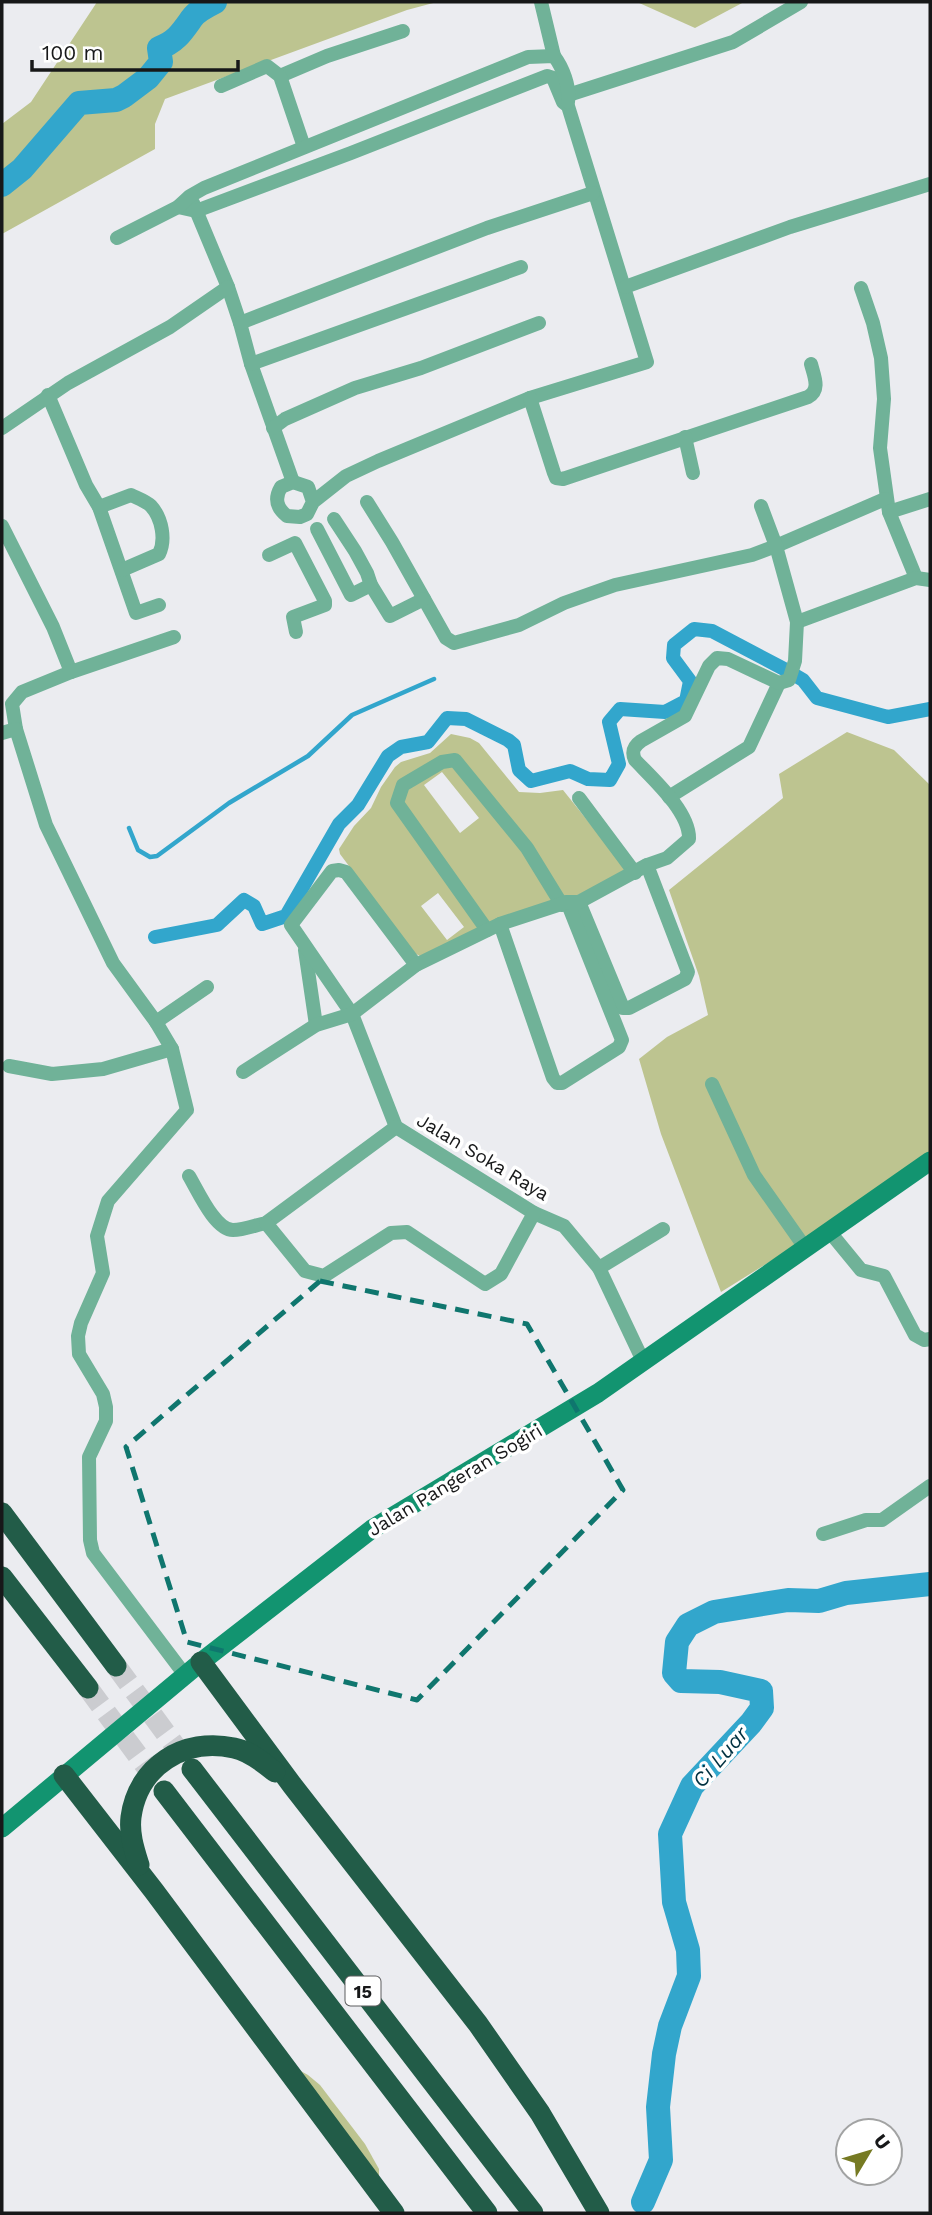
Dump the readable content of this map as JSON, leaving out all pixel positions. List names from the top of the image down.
{
  "streets": {
    "highway": ["15"],
    "street": ["Jalan Soka Raya", "Jalan Pangeran Sogiri"]
  },
  "crossings": [
    ["Jalan Soka Raya", "Jalan Pangeran Sogiri"]
  ],
  "water": ["Ci Luar"],
  "scale_bar": "100 m",
  "north": "top right"
}
